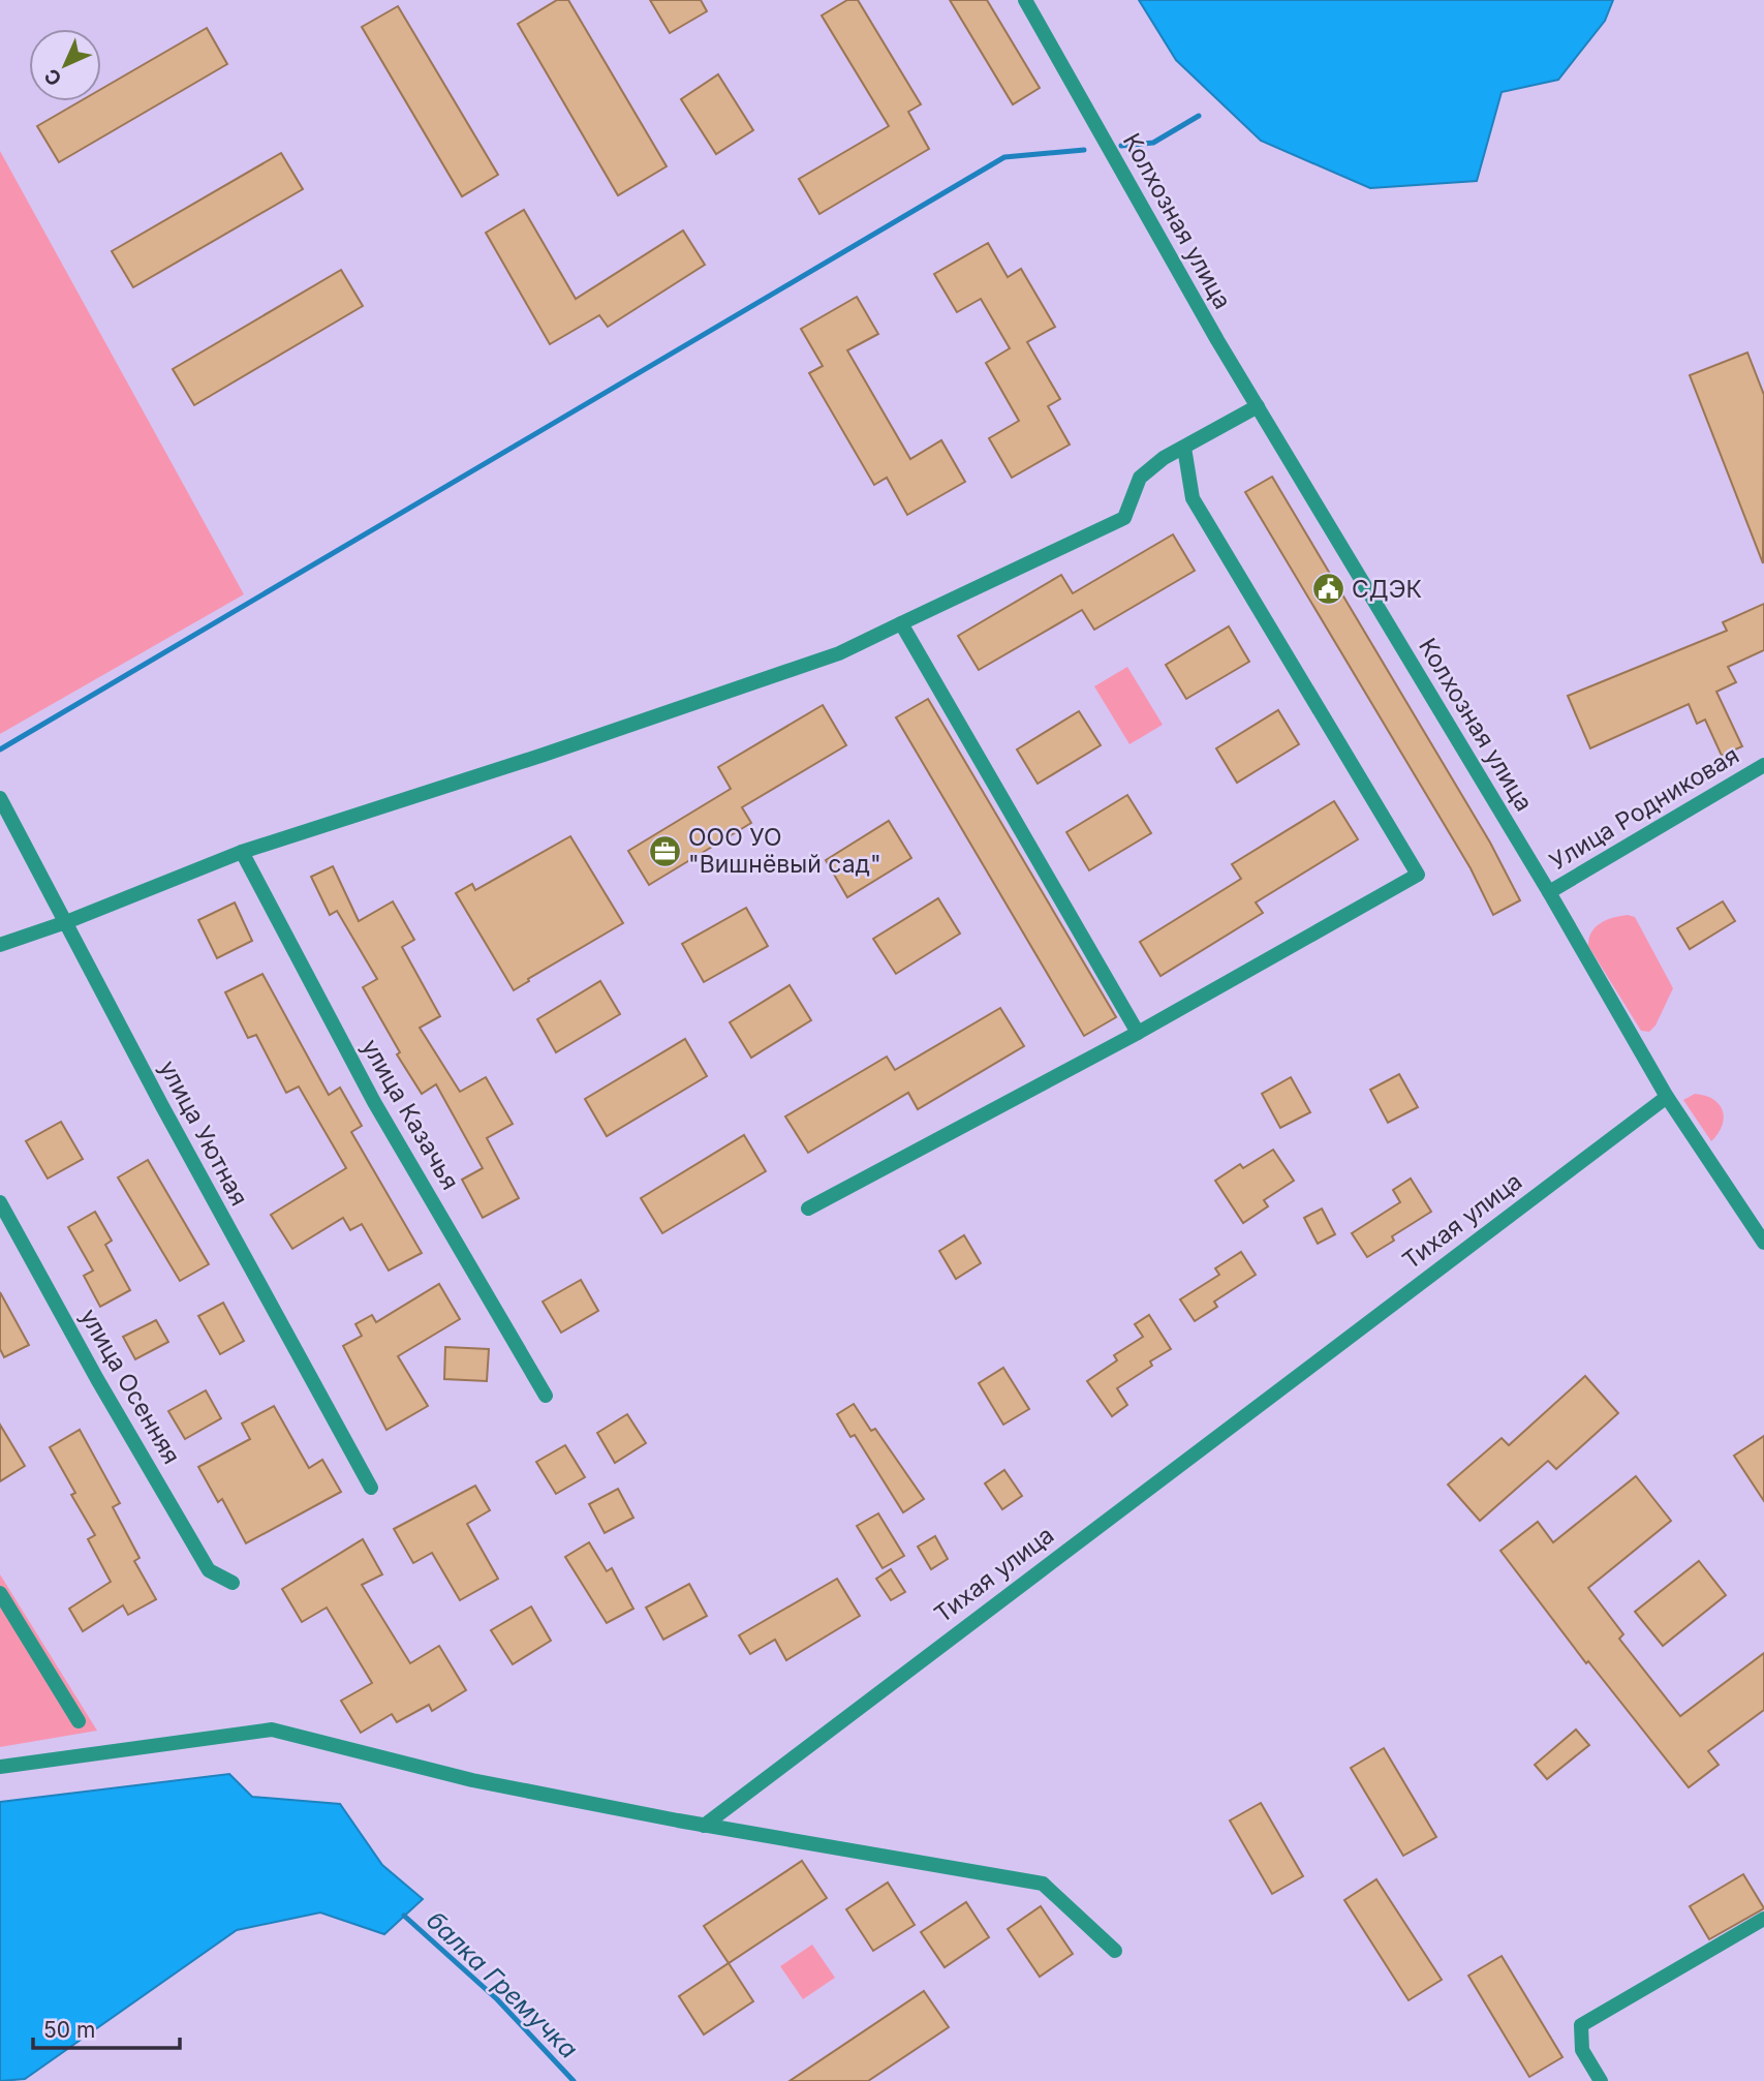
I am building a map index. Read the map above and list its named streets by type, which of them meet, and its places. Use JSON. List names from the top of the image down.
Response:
{
  "streets": {
    "street": [
      "Колхозная улица",
      "Улица Родниковая",
      "улица Казачья",
      "улица Уютная",
      "Тихая улица",
      "улица Осенняя"
    ]
  },
  "crossings": [
    ["Колхозная улица", "Улица Родниковая"],
    ["Колхозная улица", "Тихая улица"]
  ],
  "water": ["балка Гремучка"],
  "places": {
    "public building": ["СДЭК"],
    "office": ["ООО УО \"Вишнёвый сад\""]
  },
  "scale_bar": "50 m",
  "north": "bottom left"
}
